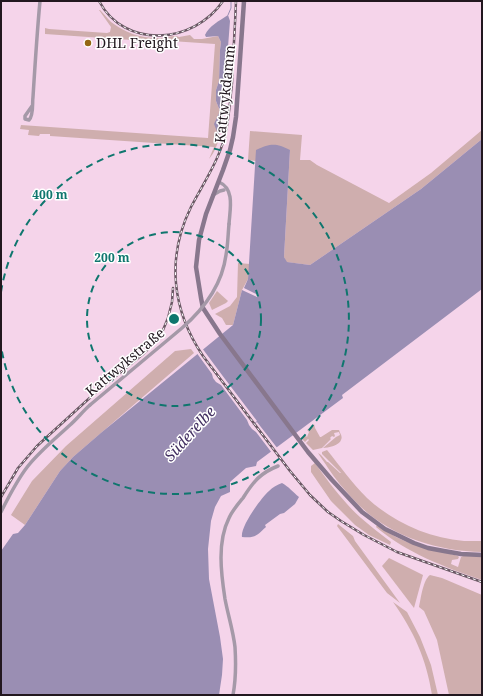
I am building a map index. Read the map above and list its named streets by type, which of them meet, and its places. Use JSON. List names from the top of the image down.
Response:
{
  "streets": {
    "main road": ["Kattwykdamm"],
    "street": ["Kattwykstraße"]
  },
  "water": ["Süderelbe"],
  "places": ["DHL Freight"],
  "rings": ["400 m", "200 m"]
}
